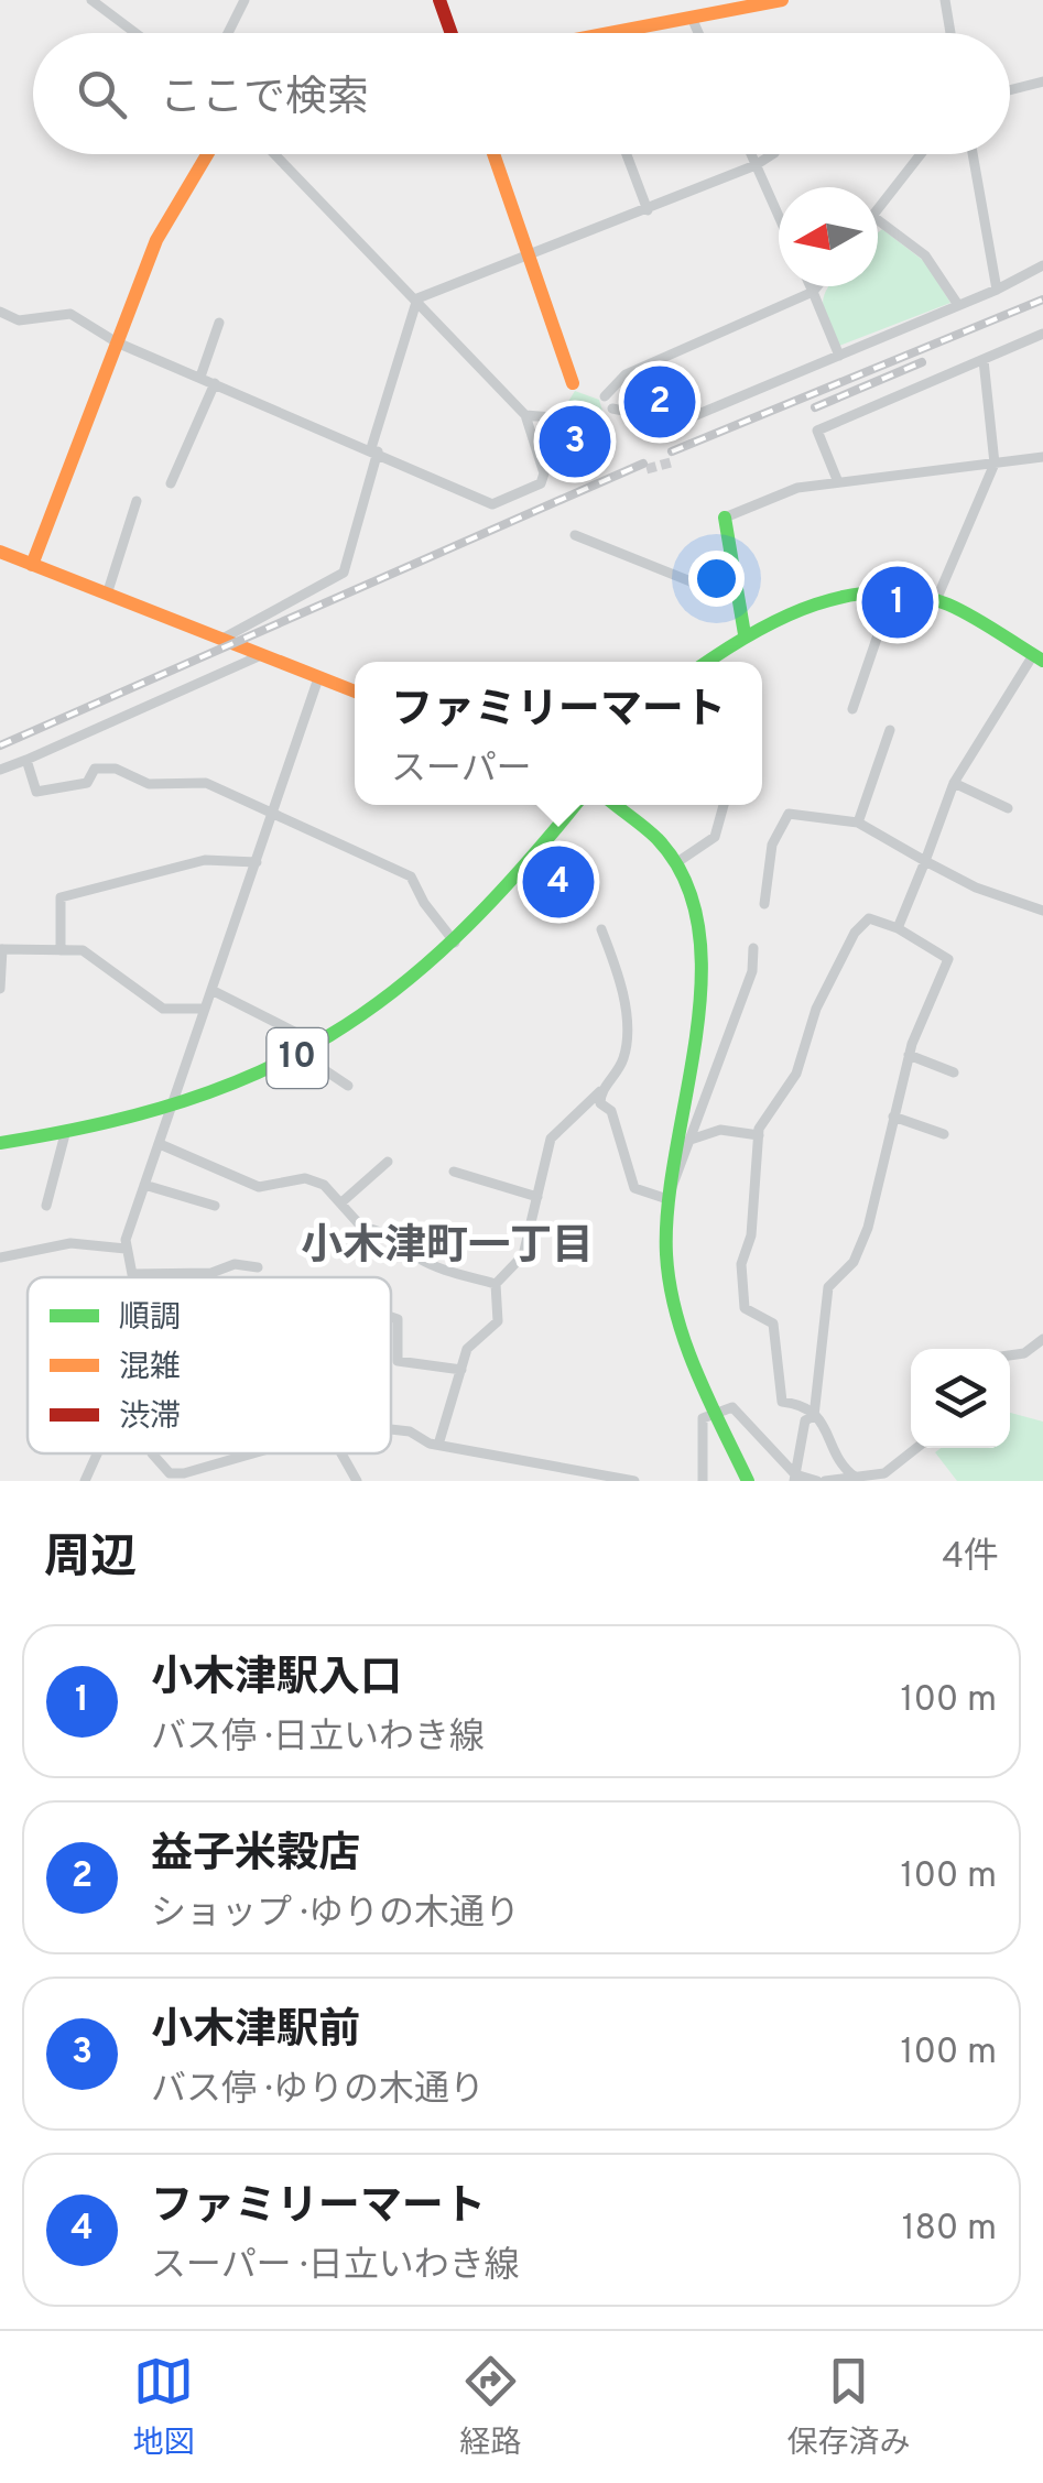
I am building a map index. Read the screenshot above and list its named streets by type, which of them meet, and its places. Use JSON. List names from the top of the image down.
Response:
{
  "streets": {
    "street": ["10"]
  },
  "districts": ["小木津町一丁目"],
  "legend": ["順調", "混雑", "渋滞"],
  "north": "left",
  "page": {
    "search": "ここで検索",
    "pins": [
      "2",
      "3",
      "1",
      "4"
    ],
    "popup": ["ファミリーマート", "スーパー"],
    "heading": ["周辺", "4件"],
    "list": [
      {
        "mark": "1",
        "name": "小木津駅入口",
        "note": "バス停 · 日立いわき線",
        "value": "100 m"
      },
      {
        "mark": "2",
        "name": "益子米穀店",
        "note": "ショップ · ゆりの木通り",
        "value": "100 m"
      },
      {
        "mark": "3",
        "name": "小木津駅前",
        "note": "バス停 · ゆりの木通り",
        "value": "100 m"
      },
      {
        "mark": "4",
        "name": "ファミリーマート",
        "note": "スーパー · 日立いわき線",
        "value": "180 m"
      }
    ],
    "nav": ["地図", "経路", "保存済み"]
  }
}
